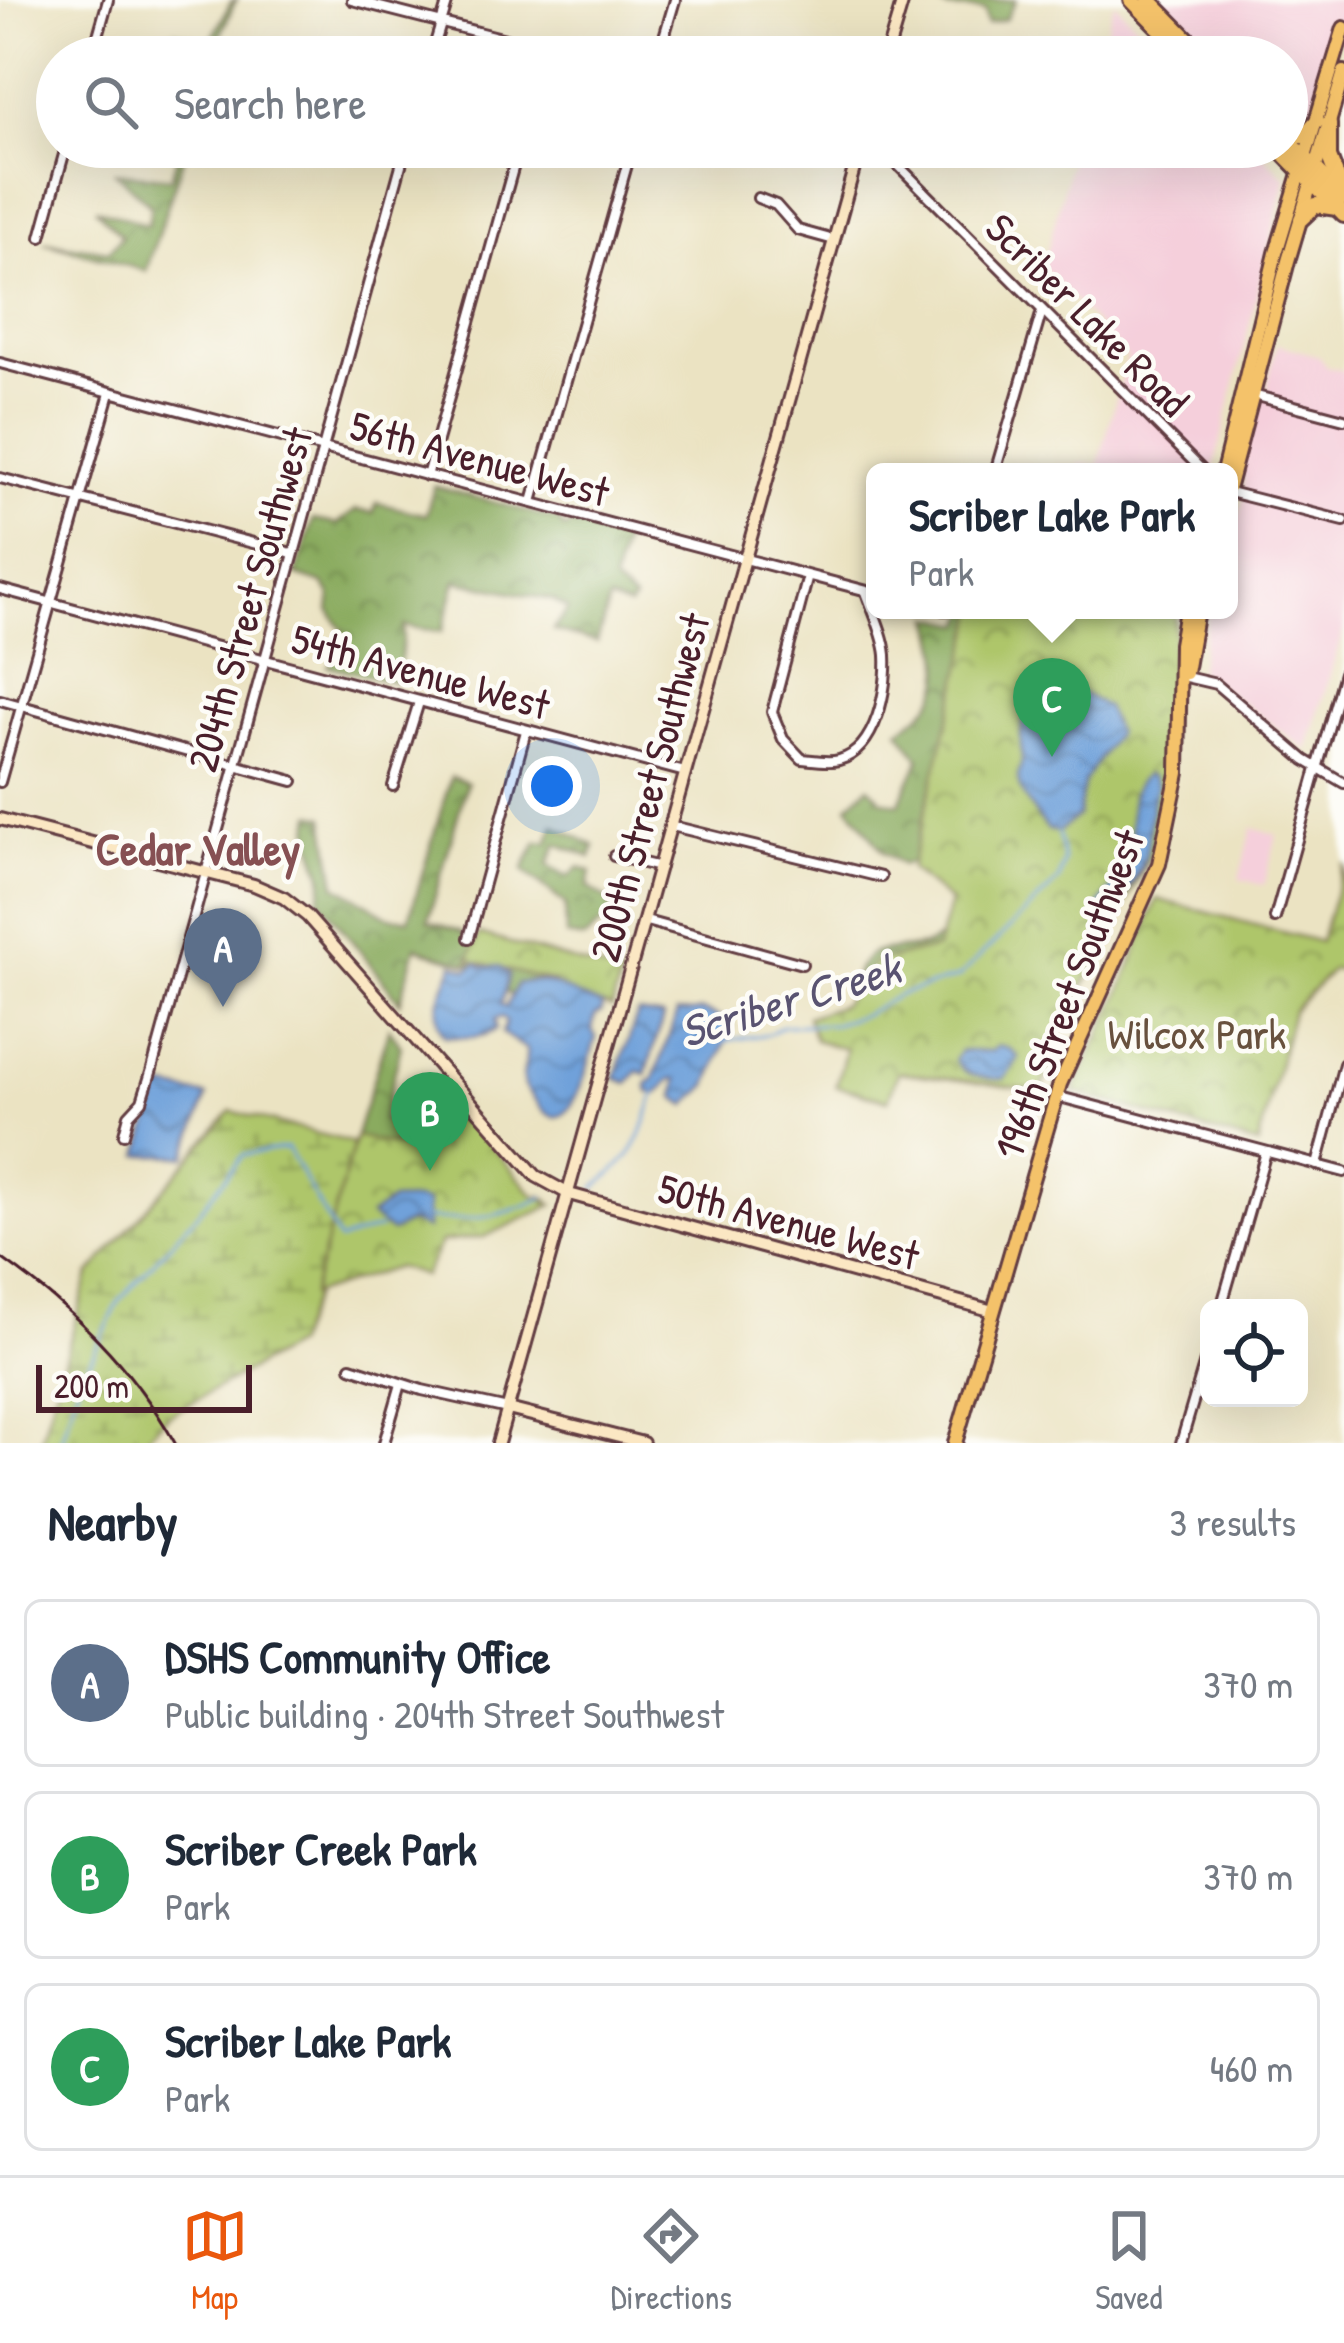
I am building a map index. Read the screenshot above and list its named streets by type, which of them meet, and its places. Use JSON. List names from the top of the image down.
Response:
{
  "streets": {
    "main road": ["196th Street Southwest"],
    "street": [
      "Scriber Lake Road",
      "56th Avenue West",
      "204th Street Southwest",
      "54th Avenue West",
      "200th Street Southwest",
      "50th Avenue West"
    ]
  },
  "crossings": [
    ["56th Avenue West", "204th Street Southwest"],
    ["56th Avenue West", "200th Street Southwest"],
    ["204th Street Southwest", "54th Avenue West"],
    ["54th Avenue West", "200th Street Southwest"],
    ["200th Street Southwest", "50th Avenue West"],
    ["196th Street Southwest", "50th Avenue West"]
  ],
  "districts": ["Cedar Valley"],
  "water": ["Scriber Creek"],
  "parks": ["Wilcox Park"],
  "scale_bar": "200 m",
  "page": {
    "search": "Search here",
    "popup": ["Scriber Lake Park", "Park"],
    "pins": ["C", "A", "B"],
    "scale": "200 m",
    "heading": ["Nearby", "3 results"],
    "list": [
      {
        "mark": "A",
        "name": "DSHS Community Office",
        "note": "Public building · 204th Street Southwest",
        "value": "370 m"
      },
      {
        "mark": "B",
        "name": "Scriber Creek Park",
        "note": "Park",
        "value": "370 m"
      },
      {
        "mark": "C",
        "name": "Scriber Lake Park",
        "note": "Park",
        "value": "460 m"
      }
    ],
    "nav": ["Map", "Directions", "Saved"]
  }
}
